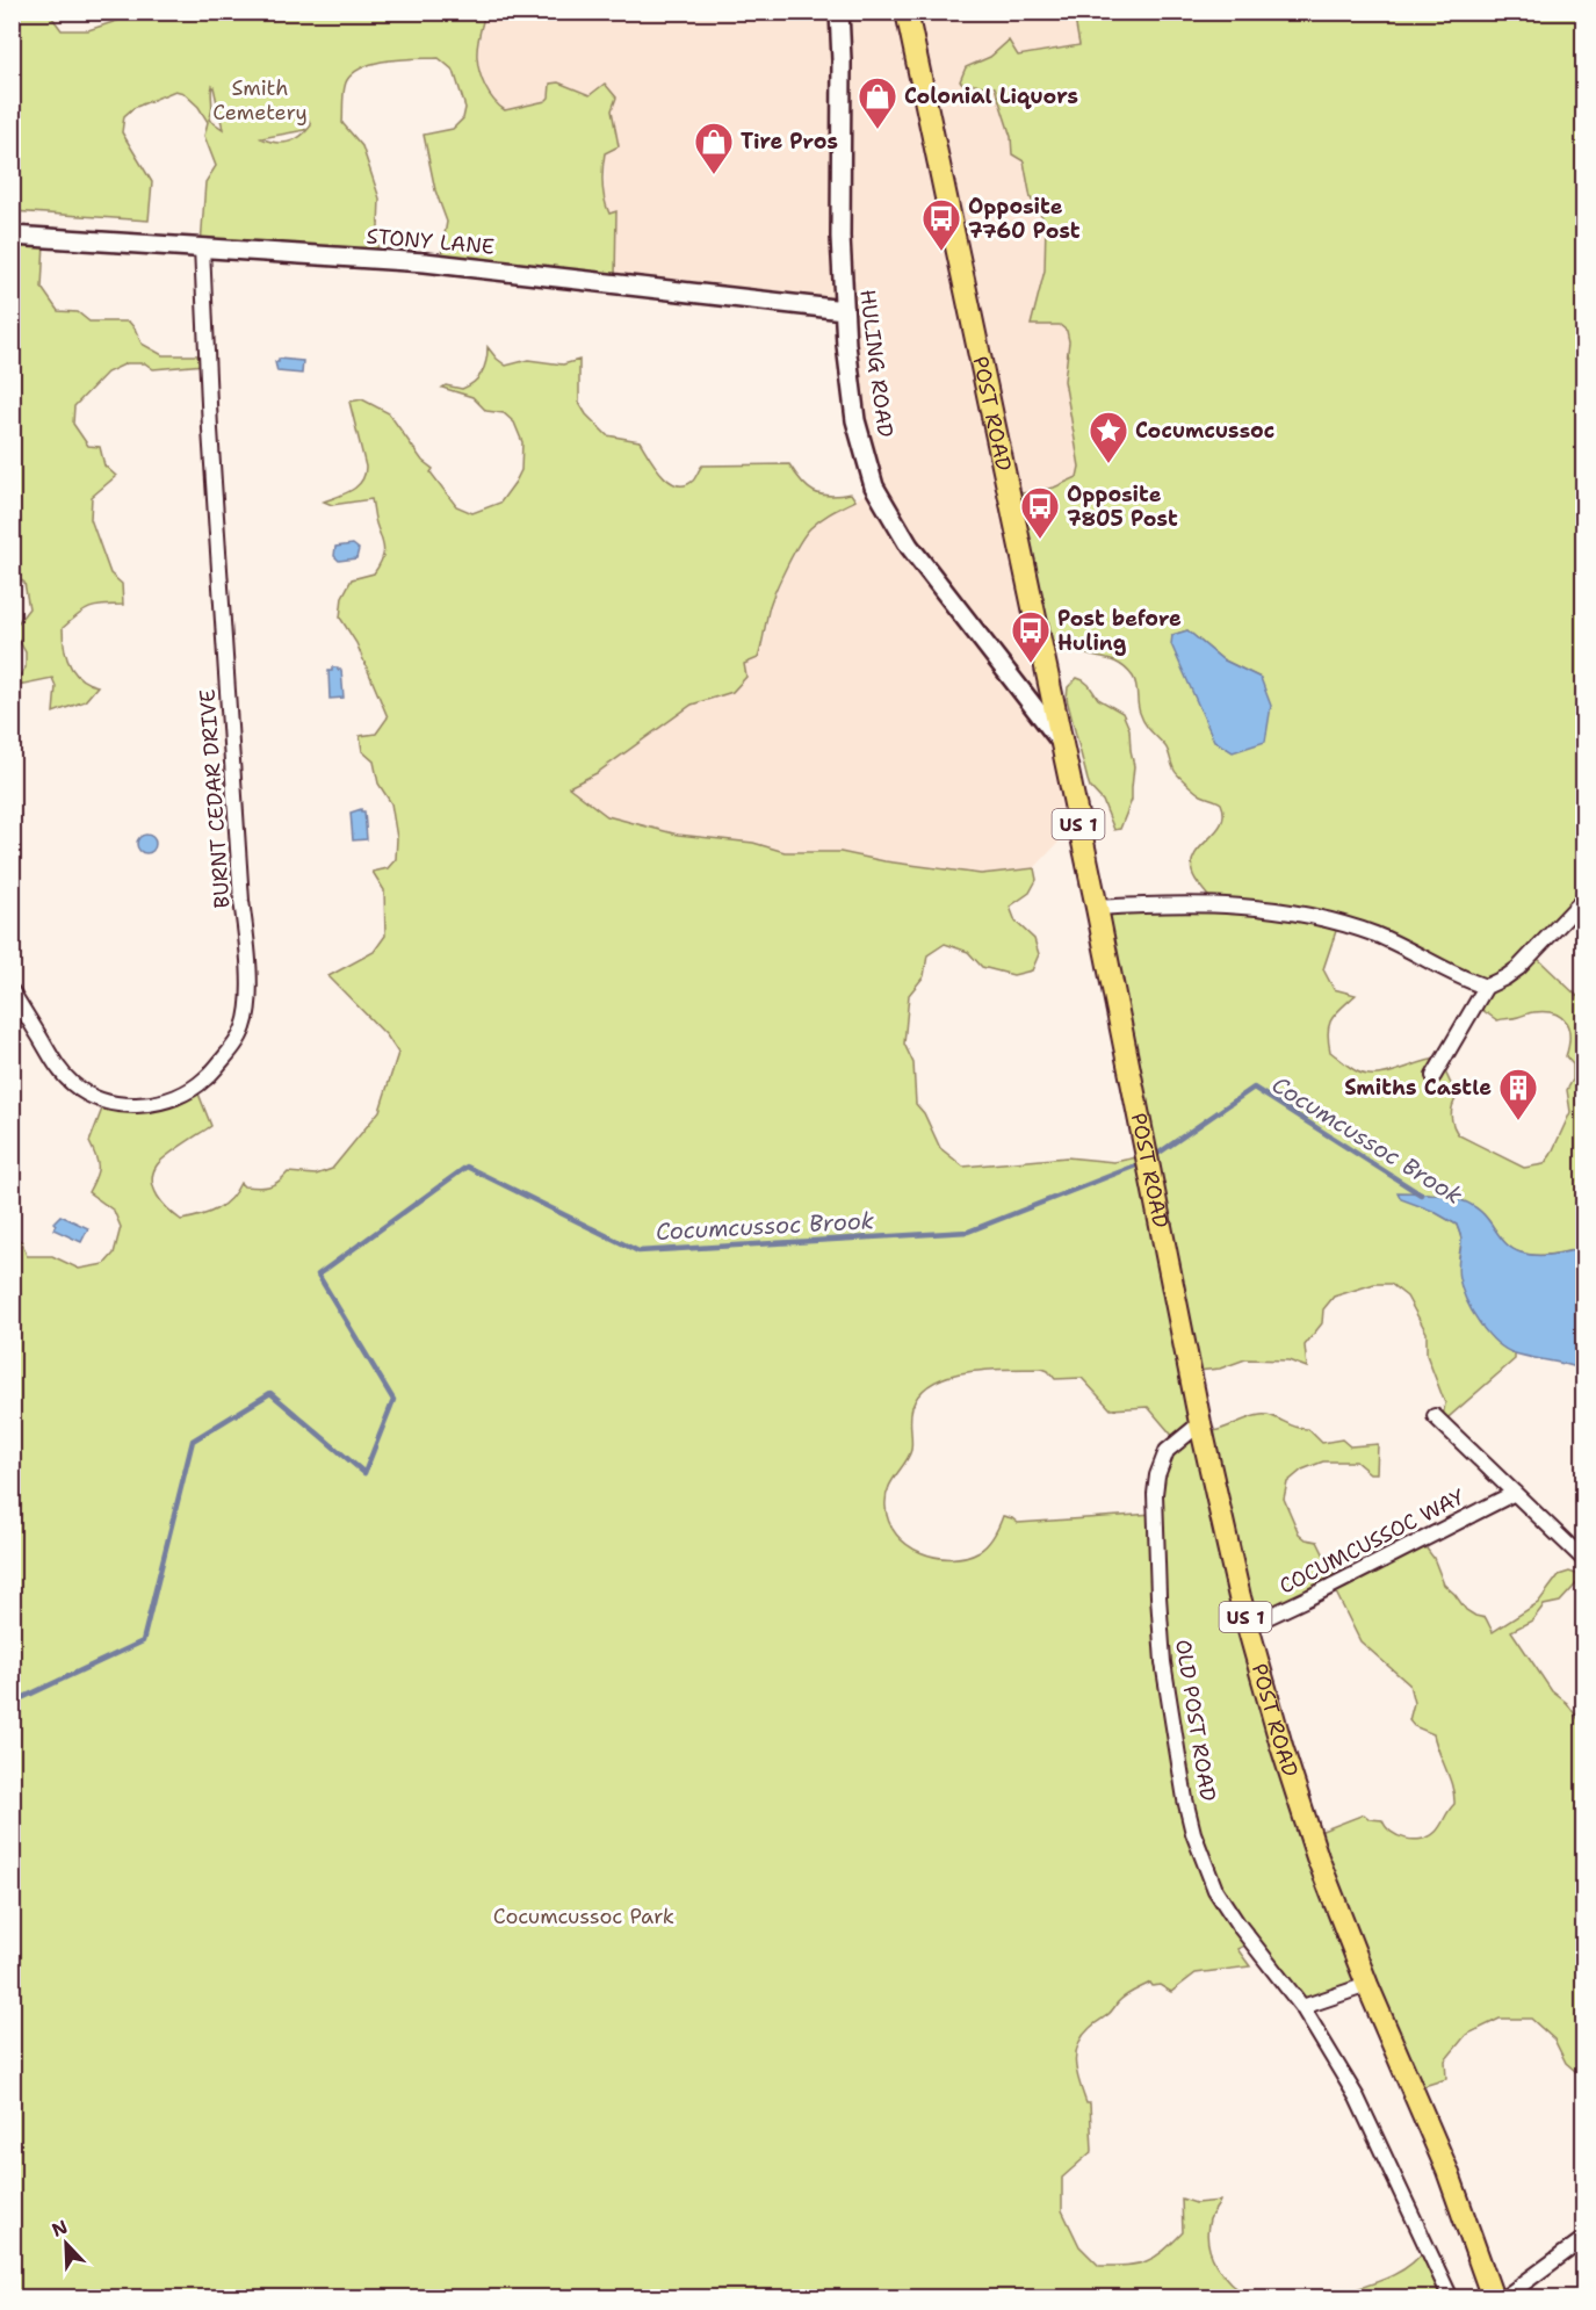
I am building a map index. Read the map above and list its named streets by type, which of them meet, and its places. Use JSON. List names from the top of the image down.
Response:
{
  "streets": {
    "main road": ["POST ROAD", "US 1"],
    "street": [
      "STONY LANE",
      "HULING ROAD",
      "BURNT CEDAR DRIVE",
      "COCUMCUSSOC WAY",
      "OLD POST ROAD"
    ]
  },
  "crossings": [
    ["STONY LANE", "HULING ROAD"],
    ["STONY LANE", "BURNT CEDAR DRIVE"],
    ["HULING ROAD", "POST ROAD"],
    ["POST ROAD", "COCUMCUSSOC WAY"],
    ["POST ROAD", "OLD POST ROAD"]
  ],
  "water": ["Cocumcussoc Brook"],
  "parks": ["Smith Cemetery", "Cocumcussoc Park"],
  "places": {
    "shop": ["Colonial Liquors", "Tire Pros"],
    "bus stop": ["Opposite 7760 Post", "Opposite 7805 Post", "Post before Huling"],
    "place": ["Cocumcussoc"],
    "building": ["Smiths Castle"]
  },
  "north": "top left"
}
